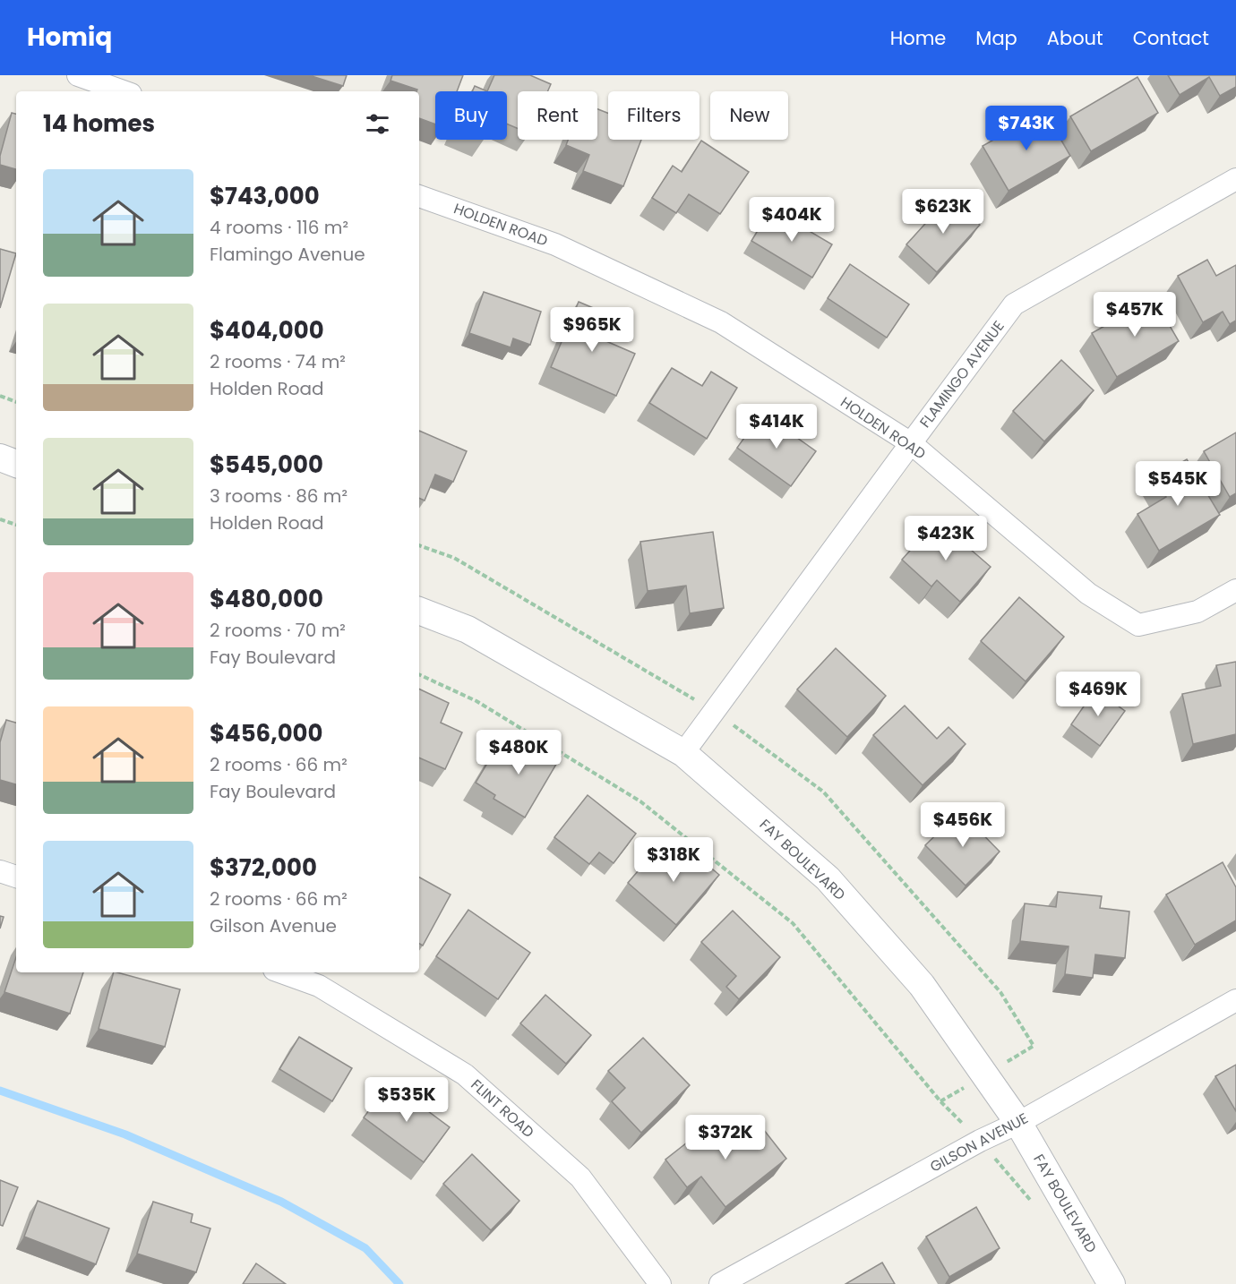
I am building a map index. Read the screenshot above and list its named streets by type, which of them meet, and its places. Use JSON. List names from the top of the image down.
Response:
{
  "streets": {
    "street": [
      "HOLDEN ROAD",
      "FLAMINGO AVENUE",
      "FAY BOULEVARD",
      "FLINT ROAD",
      "GILSON AVENUE"
    ]
  },
  "crossings": [
    ["HOLDEN ROAD", "FLAMINGO AVENUE"],
    ["FLAMINGO AVENUE", "FAY BOULEVARD"],
    ["FAY BOULEVARD", "GILSON AVENUE"]
  ],
  "page": {
    "header": "Homiq",
    "nav": [
      "Home",
      "Map",
      "About",
      "Contact"
    ],
    "chip": [
      "Buy",
      "Rent",
      "Filters",
      "New"
    ],
    "heading": "14 homes",
    "price": [
      "$743K",
      "$623K",
      "$404K",
      "$457K",
      "$965K",
      "$414K",
      "$545K",
      "$423K",
      "$469K",
      "$480K",
      "$456K",
      "$318K",
      "$535K",
      "$372K"
    ],
    "list": [
      {
        "name": "$743,000",
        "note": "4 rooms · 116 m² · Flamingo Avenue"
      },
      {
        "name": "$404,000",
        "note": "2 rooms · 74 m² · Holden Road"
      },
      {
        "name": "$545,000",
        "note": "3 rooms · 86 m² · Holden Road"
      },
      {
        "name": "$480,000",
        "note": "2 rooms · 70 m² · Fay Boulevard"
      },
      {
        "name": "$456,000",
        "note": "2 rooms · 66 m² · Fay Boulevard"
      },
      {
        "name": "$372,000",
        "note": "2 rooms · 66 m² · Gilson Avenue"
      }
    ]
  }
}
